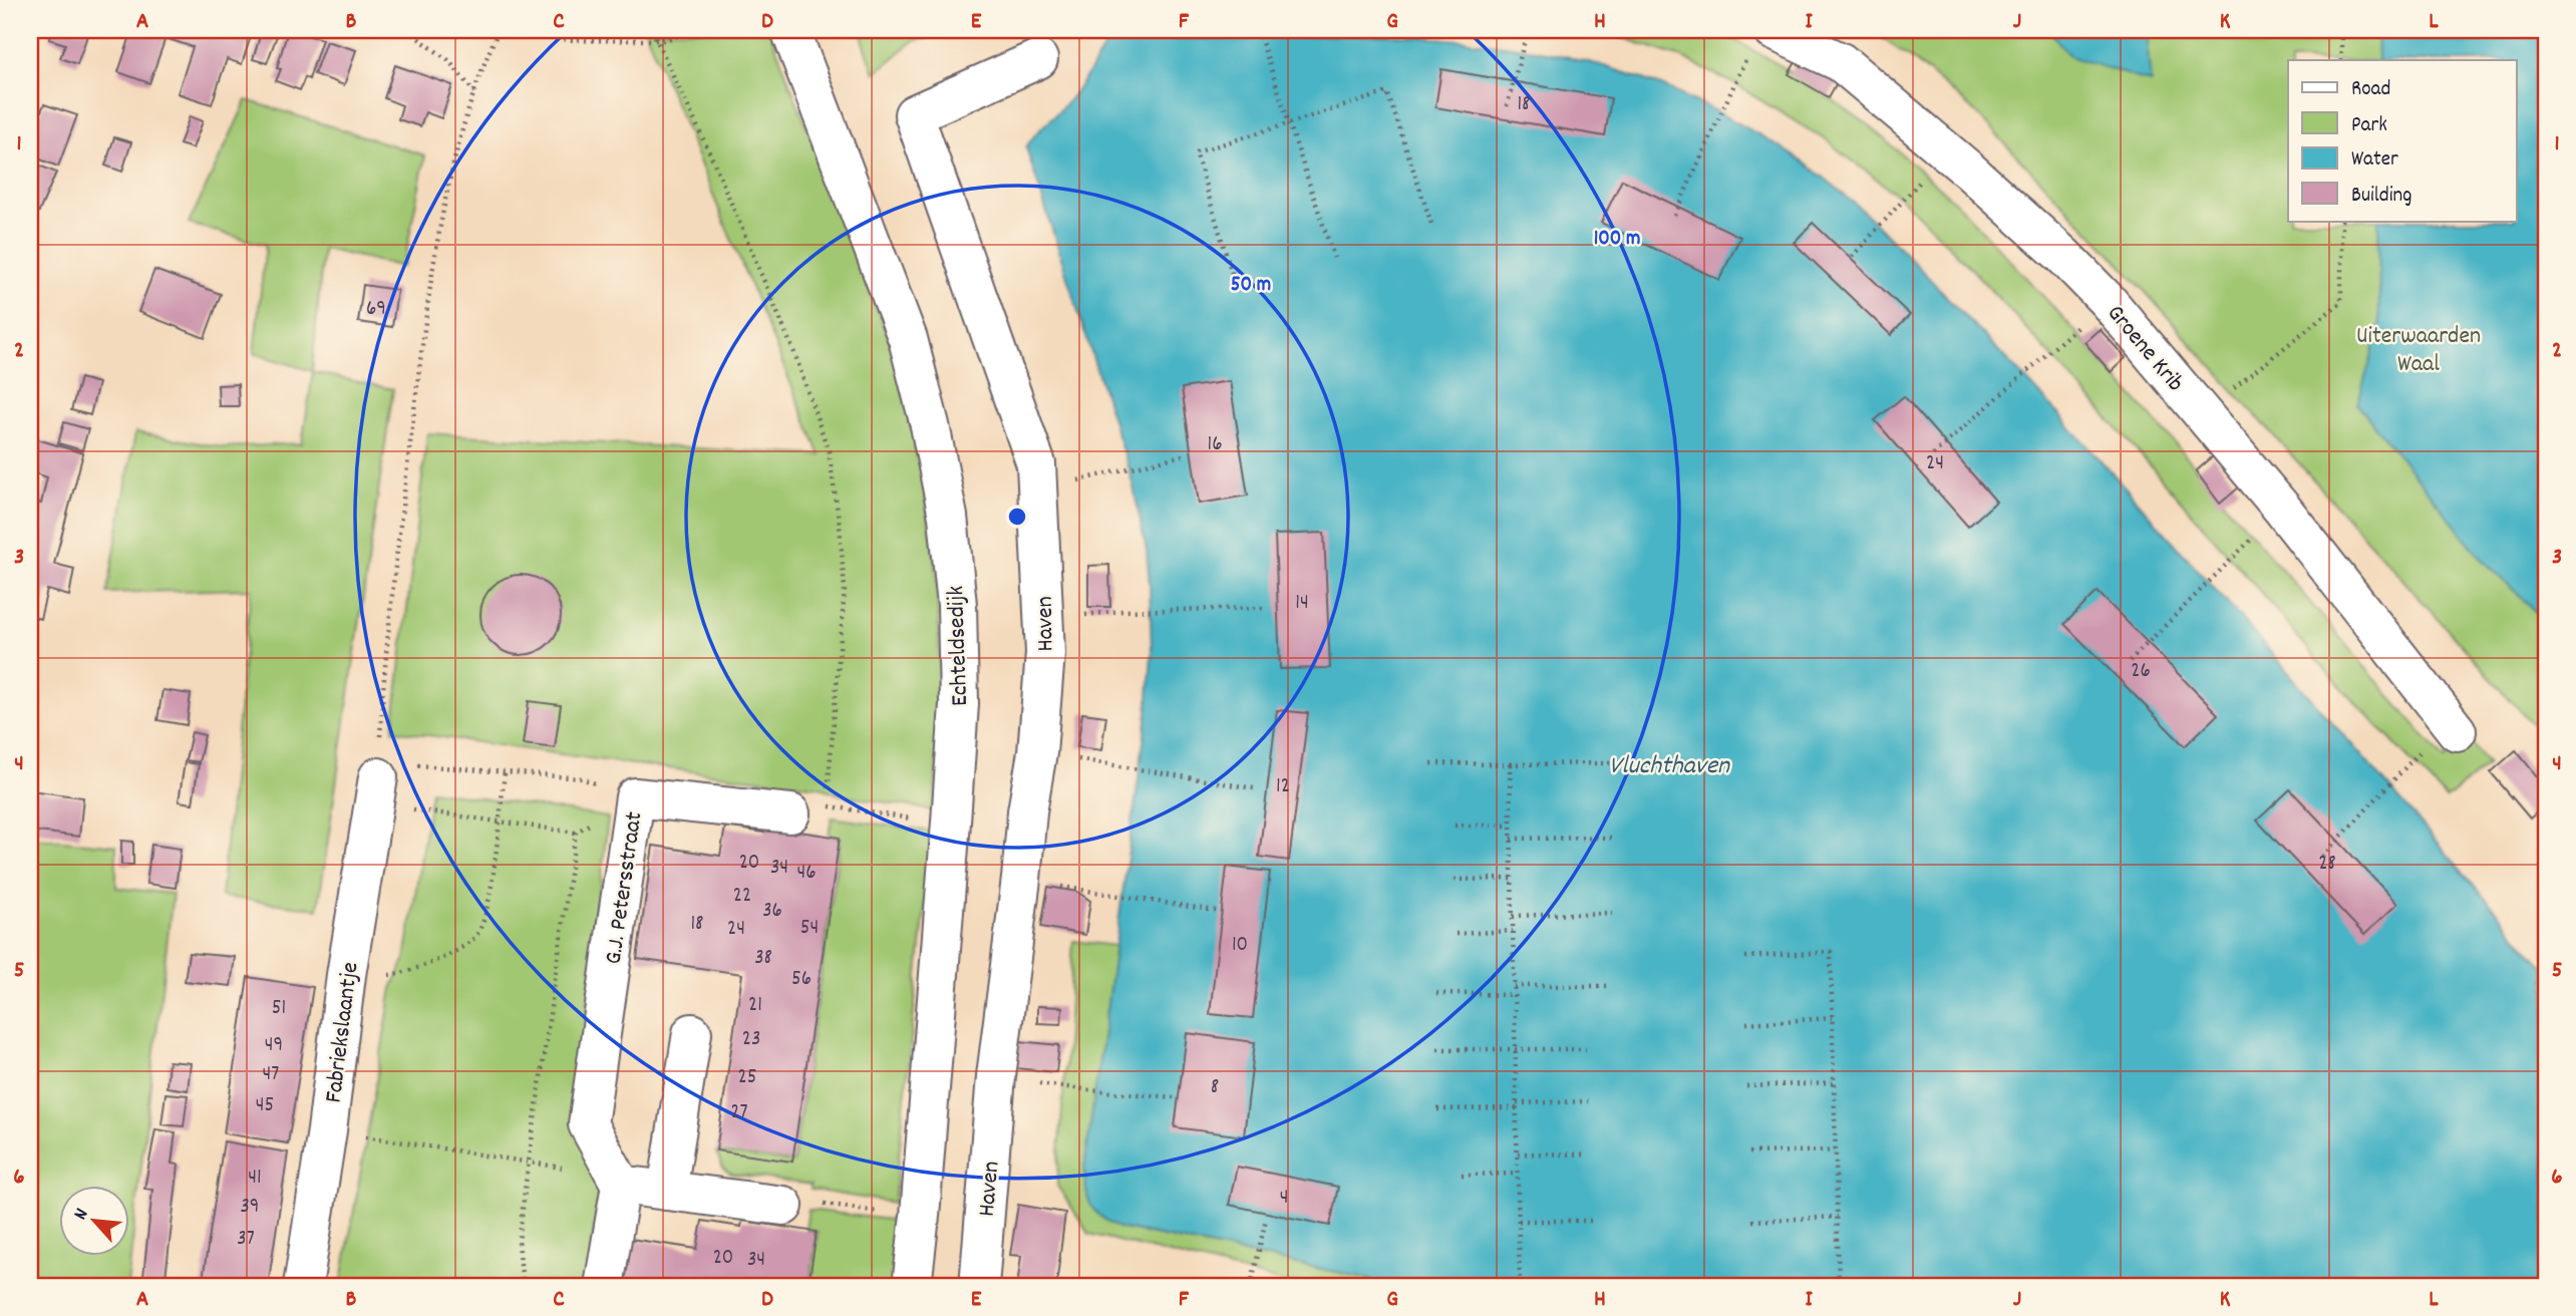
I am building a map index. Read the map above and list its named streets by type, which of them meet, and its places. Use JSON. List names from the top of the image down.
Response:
{
  "streets": {
    "street": [
      "Groene Krib",
      "Haven",
      "Echteldsedijk",
      "G.J. Petersstraat",
      "Fabriekslaantje"
    ]
  },
  "crossings": [
    ["G.J. Petersstraat", "Fabriekslaantje"]
  ],
  "water": ["Vluchthaven"],
  "parks": ["Uiterwaarden Waal"],
  "house_numbers": [
    "18",
    "69",
    "16",
    "24",
    "14",
    "26",
    "12",
    "20",
    "28",
    "34",
    "46",
    "22",
    "36",
    "18",
    "54",
    "24",
    "10",
    "38",
    "56",
    "21",
    "51",
    "23",
    "49",
    "47",
    "25",
    "8",
    "45",
    "27",
    "41",
    "4",
    "39",
    "37",
    "20",
    "34"
  ],
  "legend": [
    "Road",
    "Park",
    "Water",
    "Building"
  ],
  "north": "top left",
  "grid": {
    "columns": [
      "A",
      "B",
      "C",
      "D",
      "E",
      "F",
      "G",
      "H",
      "I",
      "J",
      "K",
      "L"
    ],
    "rows": [
      "1",
      "2",
      "3",
      "4",
      "5",
      "6"
    ]
  },
  "rings": ["100 m", "50 m"]
}
